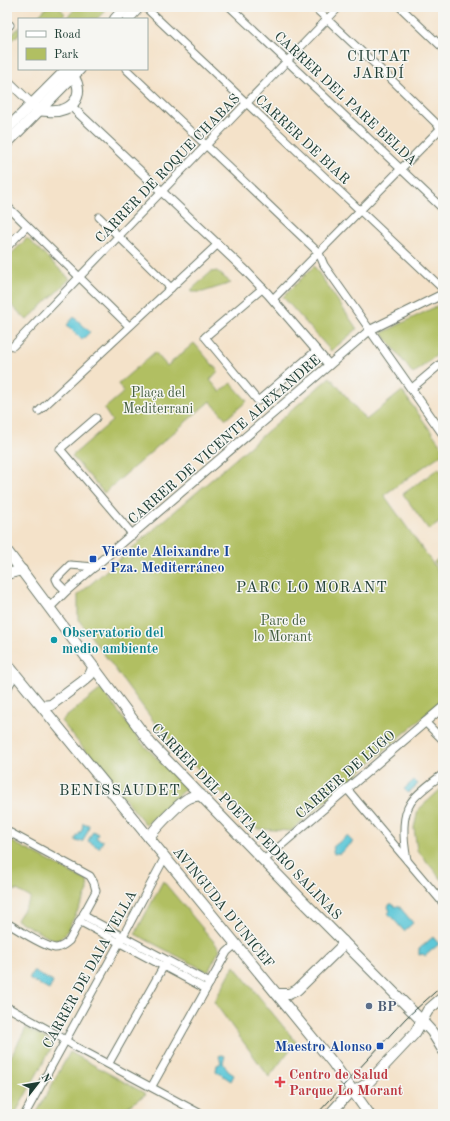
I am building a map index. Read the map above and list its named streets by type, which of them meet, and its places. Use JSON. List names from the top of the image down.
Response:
{
  "streets": {
    "main road": ["CARRER DEL POETA PEDRO SALINAS", "AVINGUDA D'UNICEF"],
    "street": [
      "CARRER DEL PARE BELDA",
      "CARRER DE BIAR",
      "CARRER DE ROQUE CHABAS",
      "CARRER DE VICENTE ALEXANDRE",
      "CARRER DE LUGO",
      "CARRER DE DAIA VELLA"
    ]
  },
  "crossings": [
    ["CARRER DEL PARE BELDA", "CARRER DE ROQUE CHABAS"],
    ["CARRER DE BIAR", "CARRER DE ROQUE CHABAS"],
    ["CARRER DE VICENTE ALEXANDRE", "CARRER DEL POETA PEDRO SALINAS"],
    ["CARRER DE LUGO", "CARRER DEL POETA PEDRO SALINAS"],
    ["AVINGUDA D'UNICEF", "CARRER DE DAIA VELLA"]
  ],
  "districts": ["CIUTAT JARDÍ", "PARC LO MORANT", "BENISSAUDET"],
  "parks": ["Plaça del Mediterrani", "Parc de lo Morant"],
  "places": {
    "transit": ["Vicente Aleixandre I - Pza. Mediterráneo", "Maestro Alonso"],
    "other": ["Observatorio del medio ambiente", "BP"],
    "health": ["Centro de Salud Parque Lo Morant"]
  },
  "legend": ["Road", "Park"],
  "north": "top right"
}
